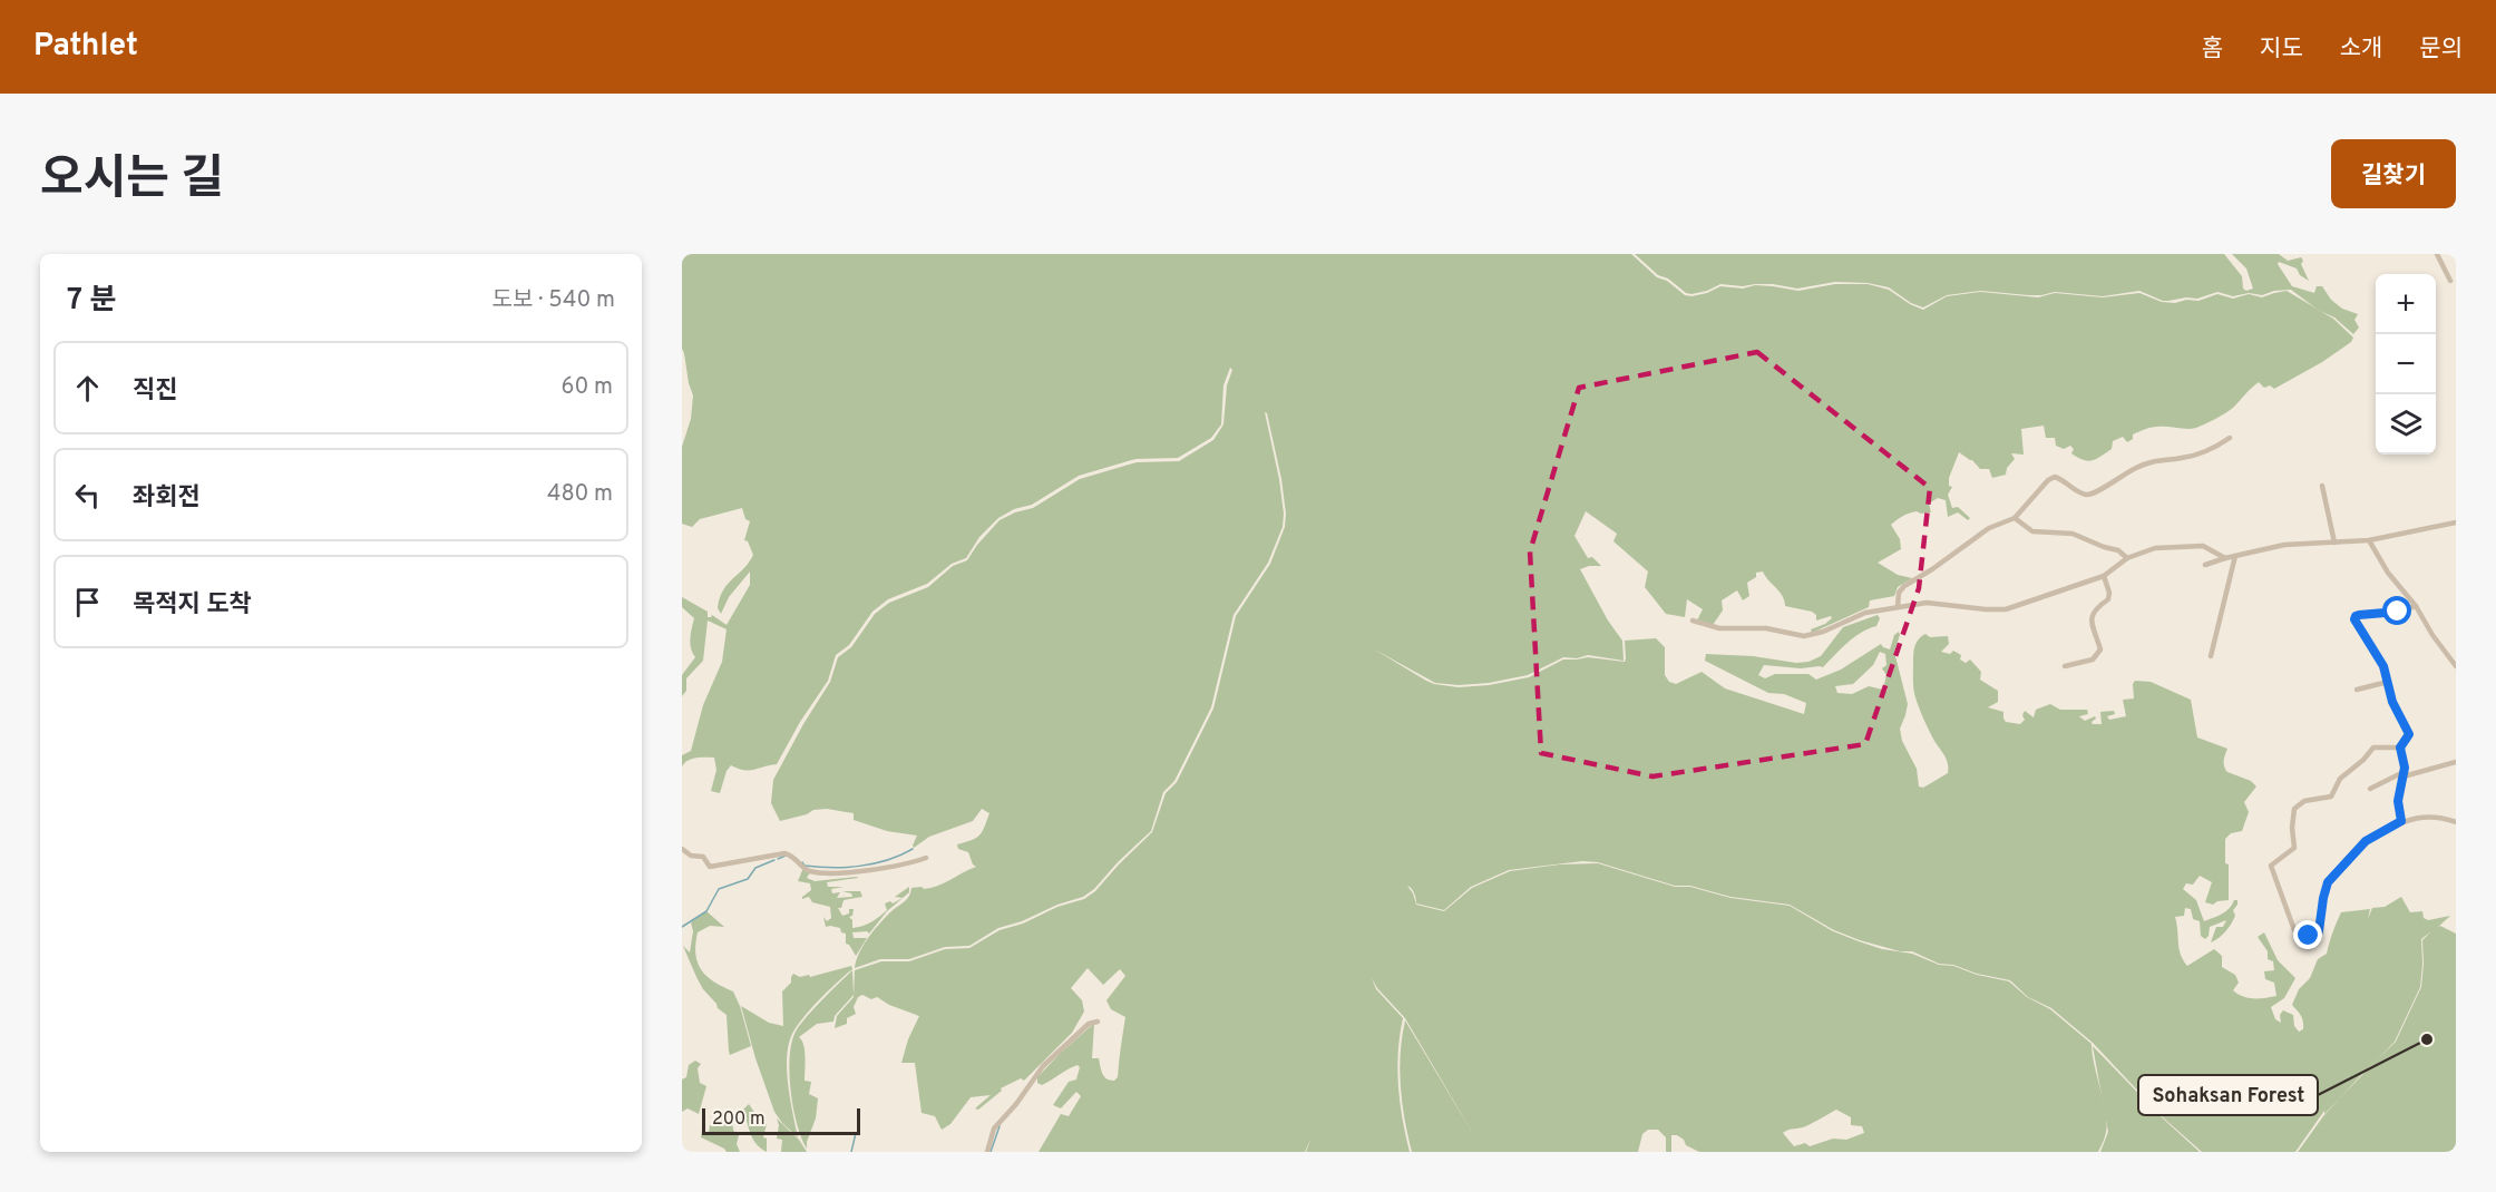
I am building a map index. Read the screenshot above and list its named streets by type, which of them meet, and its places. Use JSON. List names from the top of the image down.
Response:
{
  "places": ["Sohaksan Forest"],
  "scale_bar": "200 m",
  "page": {
    "header": "Pathlet",
    "nav": [
      "홈",
      "지도",
      "소개",
      "문의"
    ],
    "title": "오시는 길",
    "buttons": "길찾기",
    "heading": ["7 분", "도보 · 540 m"],
    "map_buttons": ["+", "−"],
    "list": [
      ["직진", "60 m"],
      ["좌회전", "480 m"],
      "목적지 도착"
    ],
    "scale": "200 m"
  }
}
